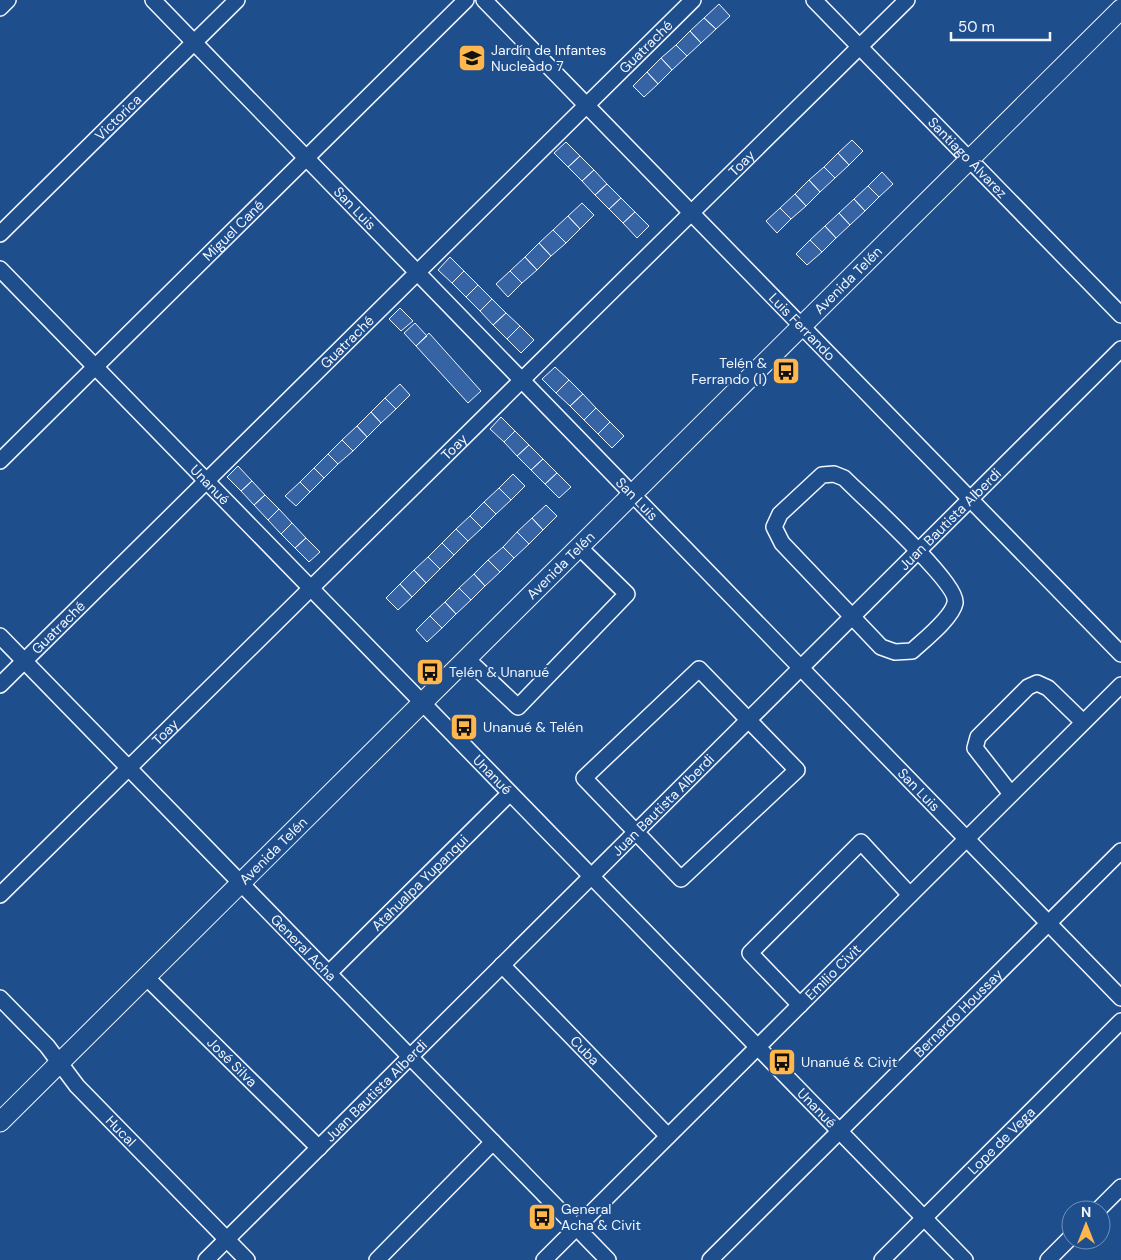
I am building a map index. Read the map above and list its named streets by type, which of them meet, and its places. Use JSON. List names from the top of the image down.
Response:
{
  "streets": {
    "main road": ["Avenida Telén"],
    "street": [
      "Guatraché",
      "Victorica",
      "Santiago Álvarez",
      "Toay",
      "San Luis",
      "Miguel Cané",
      "Luis Ferrando",
      "Unanué",
      "Juan Bautista Alberdi",
      "Atahualpa Yupanqui",
      "General Acha",
      "Emilio Civit",
      "Bernardo Houssay",
      "Cuba",
      "José Silva",
      "Hucal",
      "Lope de Vega"
    ]
  },
  "crossings": [
    ["Guatraché", "San Luis"],
    ["Guatraché", "Luis Ferrando"],
    ["Guatraché", "Unanué"],
    ["Guatraché", "General Acha"],
    ["Victorica", "San Luis"],
    ["Santiago Álvarez", "Toay"],
    ["Santiago Álvarez", "Avenida Telén"],
    ["Toay", "San Luis"],
    ["Toay", "Luis Ferrando"],
    ["Toay", "Unanué"],
    ["Toay", "General Acha"],
    ["San Luis", "Miguel Cané"],
    ["San Luis", "Avenida Telén"],
    ["San Luis", "Juan Bautista Alberdi"],
    ["San Luis", "Emilio Civit"],
    ["San Luis", "Bernardo Houssay"],
    ["Miguel Cané", "Unanué"],
    ["Avenida Telén", "Luis Ferrando"],
    ["Avenida Telén", "Unanué"],
    ["Avenida Telén", "General Acha"],
    ["Avenida Telén", "José Silva"],
    ["Avenida Telén", "Hucal"],
    ["Luis Ferrando", "Juan Bautista Alberdi"],
    ["Unanué", "Juan Bautista Alberdi"],
    ["Unanué", "Atahualpa Yupanqui"],
    ["Unanué", "Emilio Civit"],
    ["Unanué", "Bernardo Houssay"],
    ["Unanué", "Lope de Vega"],
    ["Juan Bautista Alberdi", "General Acha"],
    ["Juan Bautista Alberdi", "Cuba"],
    ["Juan Bautista Alberdi", "José Silva"],
    ["Juan Bautista Alberdi", "Hucal"],
    ["Atahualpa Yupanqui", "General Acha"],
    ["General Acha", "Emilio Civit"],
    ["Emilio Civit", "Cuba"]
  ],
  "places": {
    "school or university": ["Jardín de Infantes Nucleado 7"],
    "bus stop": [
      "Telén & Ferrando (I)",
      "Telén & Unanué",
      "Unanué & Telén",
      "Unanué & Civit",
      "General Acha & Civit"
    ]
  },
  "scale_bar": "50 m",
  "north": "top"
}
